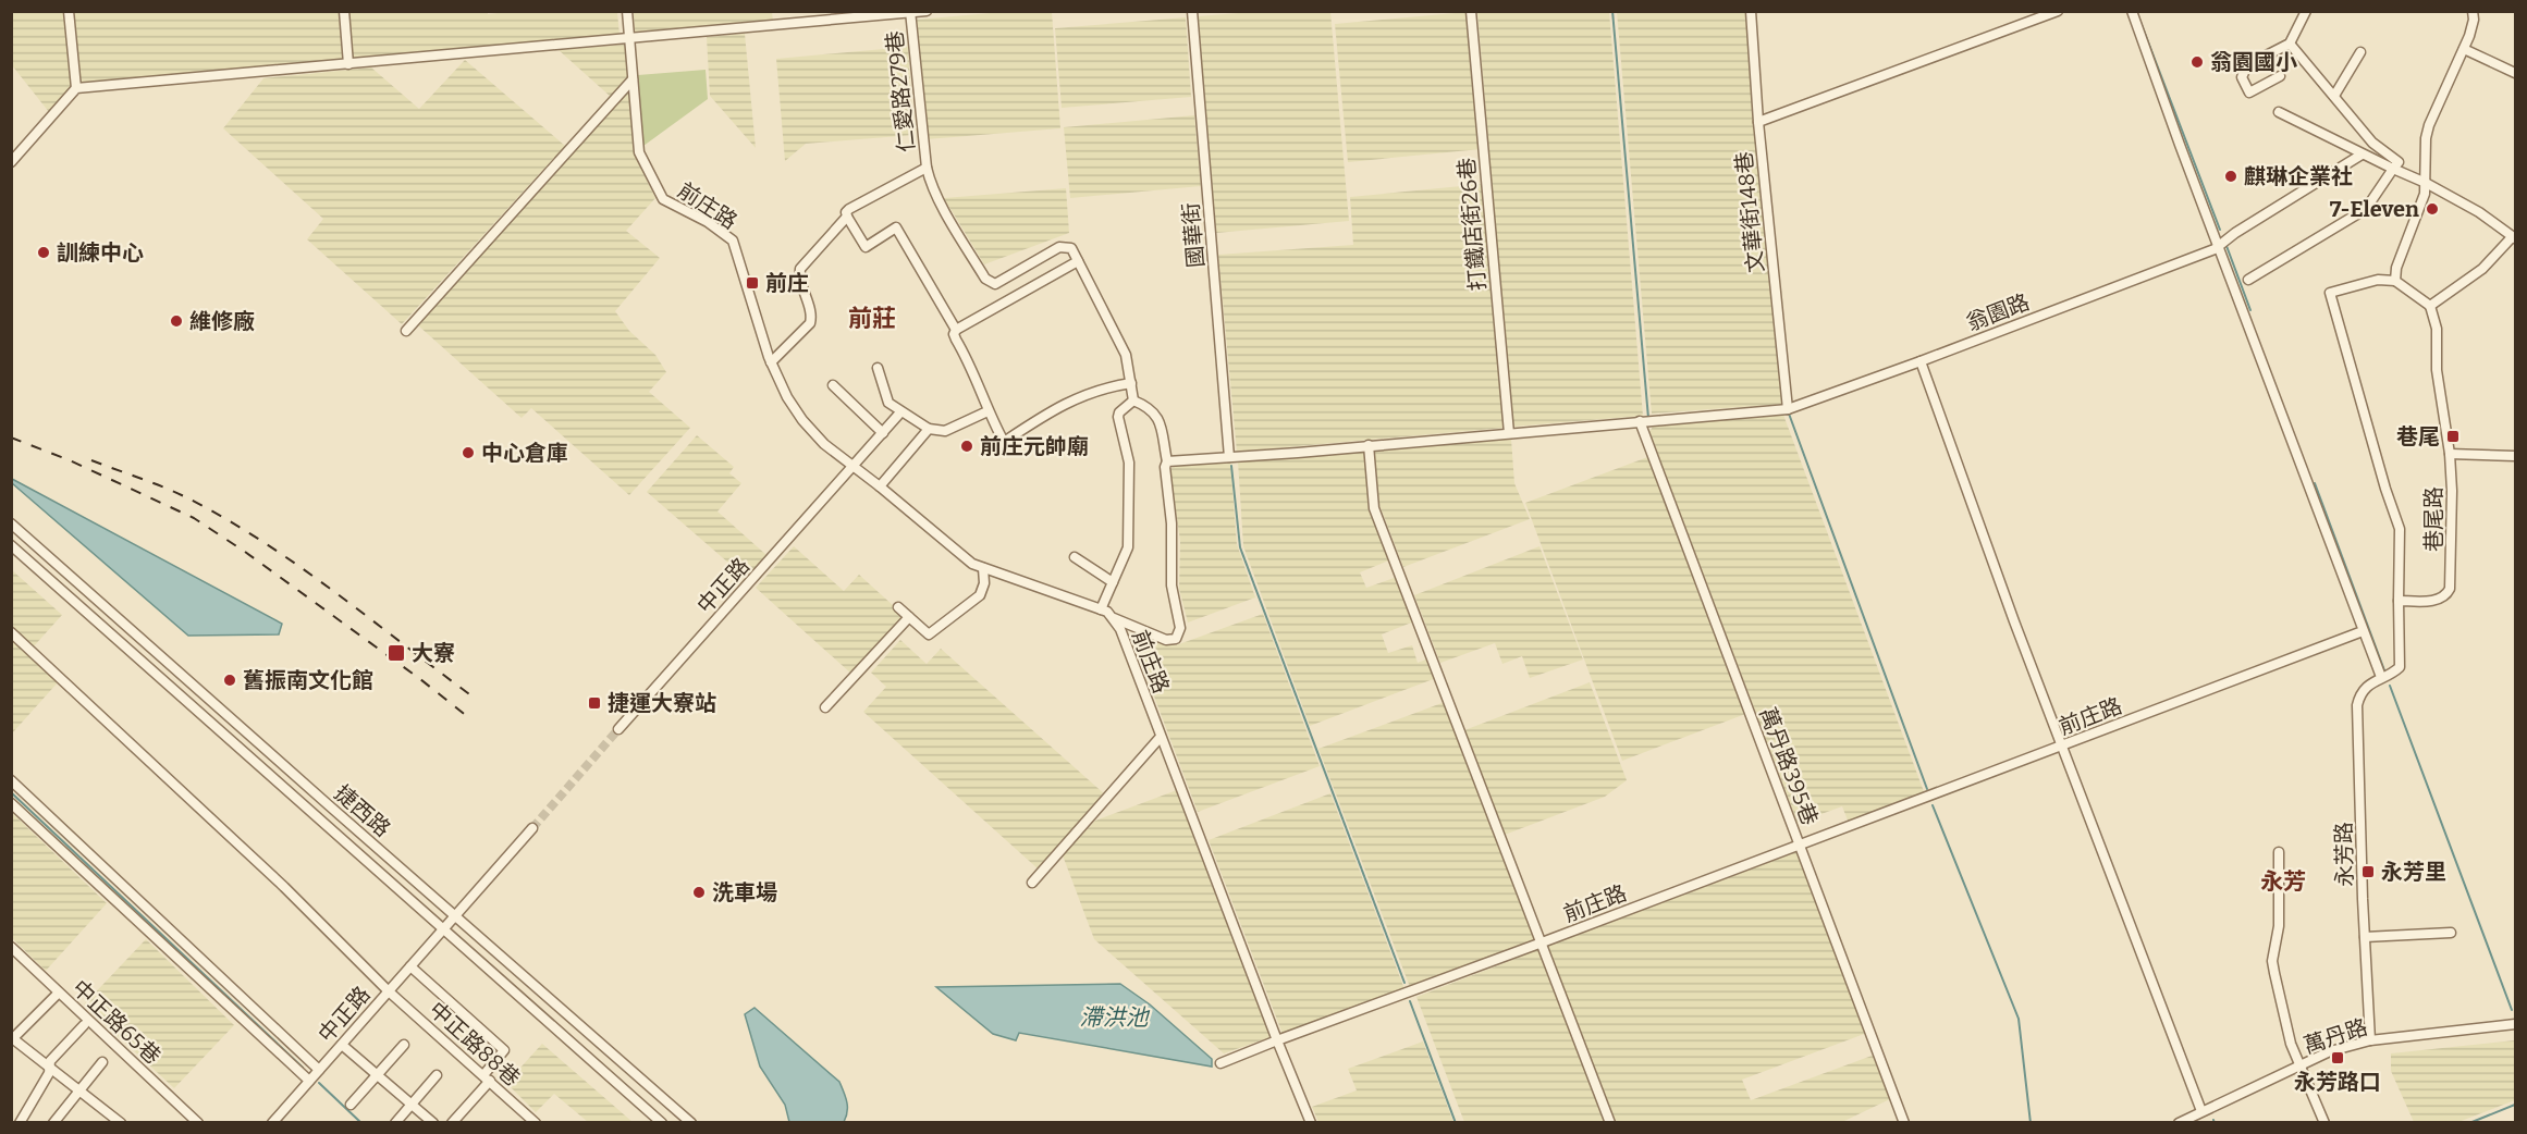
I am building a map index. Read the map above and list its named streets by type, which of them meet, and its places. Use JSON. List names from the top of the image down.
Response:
{
  "streets": {
    "street": [
      "仁愛路279巷",
      "前庄路",
      "文華街148巷",
      "打鐵店街26巷",
      "國華街",
      "翁園路",
      "巷尾路",
      "中正路",
      "萬丹路395巷",
      "捷西路",
      "永芳路",
      "中正路65巷",
      "萬丹路",
      "中正路88巷"
    ]
  },
  "crossings": [
    ["前庄路", "中正路"],
    ["前庄路", "萬丹路395巷"],
    ["文華街148巷", "翁園路"],
    ["打鐵店街26巷", "翁園路"],
    ["國華街", "翁園路"],
    ["翁園路", "萬丹路395巷"],
    ["中正路", "捷西路"],
    ["中正路", "中正路88巷"],
    ["永芳路", "萬丹路"]
  ],
  "districts": ["前莊", "永芳"],
  "water": ["滯洪池"],
  "places": {
    "other": [
      "翁園國小",
      "麒琳企業社",
      "7-Eleven",
      "訓練中心",
      "維修廠",
      "前庄元帥廟",
      "中心倉庫",
      "舊振南文化館",
      "洗車場"
    ],
    "transit": [
      "前庄",
      "巷尾",
      "大寮",
      "捷運大寮站",
      "永芳里",
      "永芳路口"
    ]
  }
}
